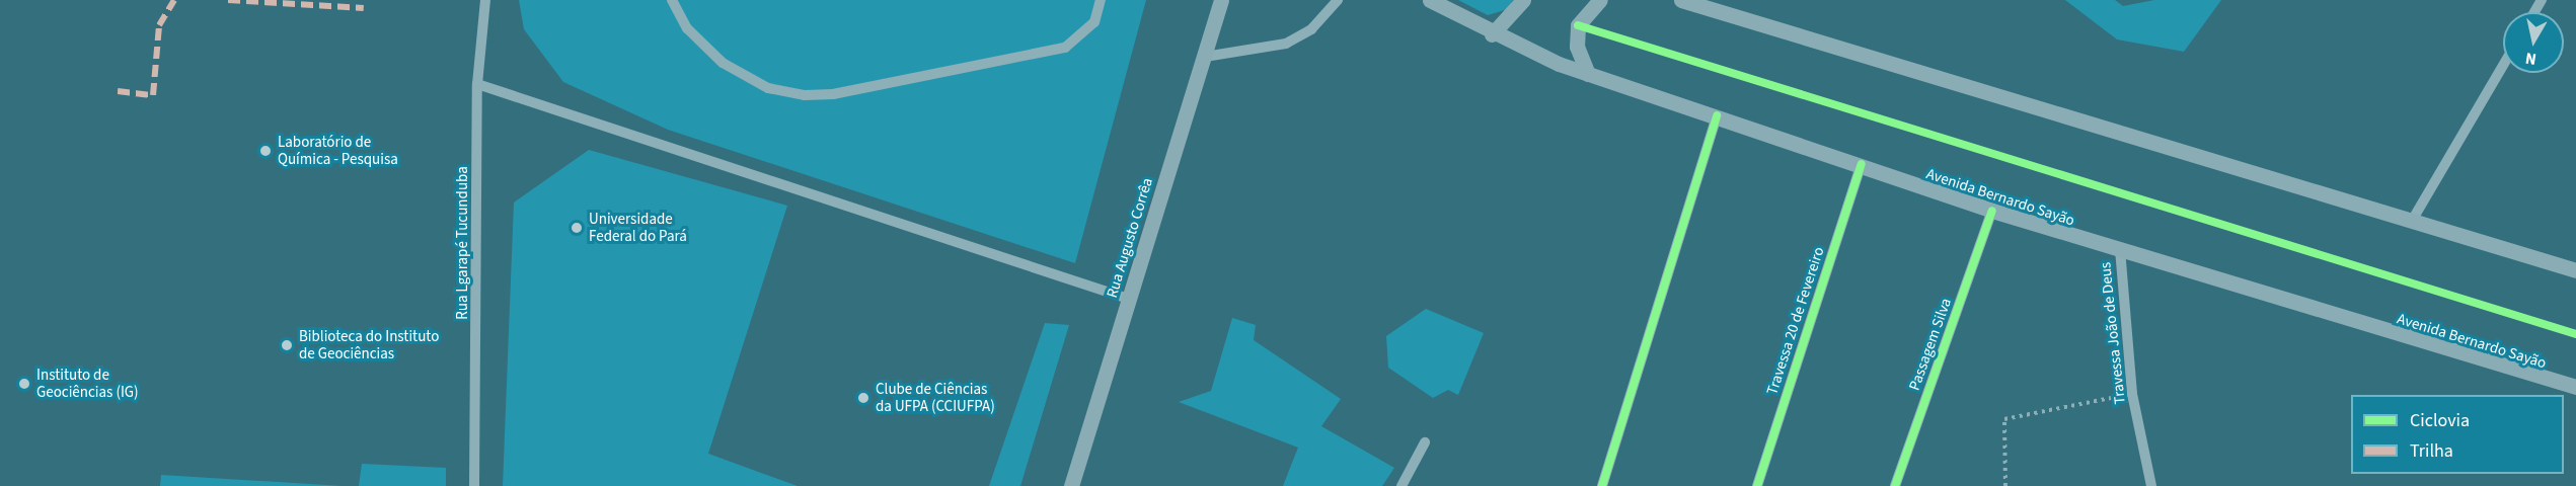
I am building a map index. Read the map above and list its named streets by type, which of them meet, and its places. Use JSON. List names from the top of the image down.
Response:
{
  "streets": {
    "main road": ["Avenida Bernardo Sayão", "Rua Augusto Corrêa"],
    "street": [
      "Rua Lgarapé Tucunduba",
      "Travessa 20 de Fevereiro",
      "Travessa João de Deus",
      "Passagem Silva"
    ]
  },
  "crossings": [
    ["Avenida Bernardo Sayão", "Travessa 20 de Fevereiro"],
    ["Avenida Bernardo Sayão", "Travessa João de Deus"],
    ["Avenida Bernardo Sayão", "Passagem Silva"]
  ],
  "places": [
    "Laboratório de Química - Pesquisa",
    "Universidade Federal do Pará",
    "Biblioteca do Instituto de Geociências",
    "Instituto de Geociências (IG)",
    "Clube de Ciências da UFPA (CCIUFPA)"
  ],
  "legend": ["Ciclovia", "Trilha"],
  "north": "bottom"
}
